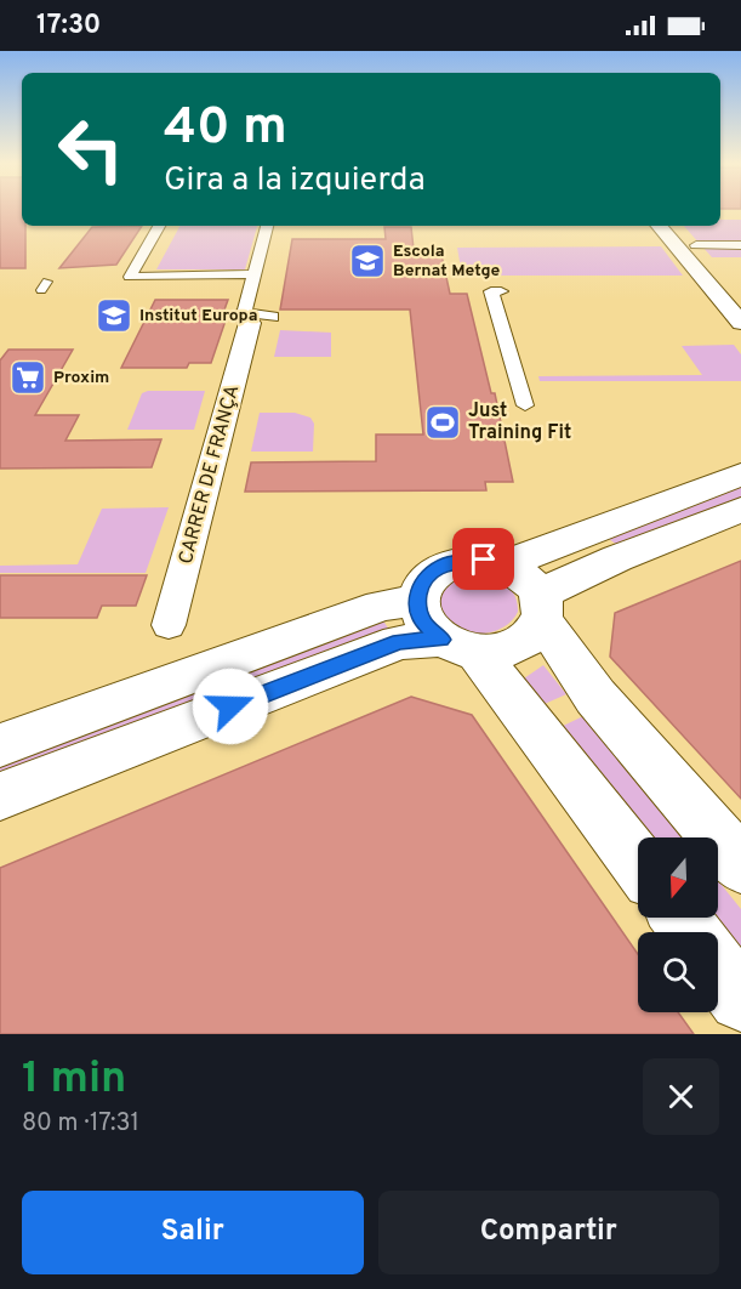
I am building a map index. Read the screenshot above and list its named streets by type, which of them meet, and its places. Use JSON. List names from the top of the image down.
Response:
{
  "streets": {
    "street": ["CARRER DE FRANÇA"]
  },
  "places": {
    "school or university": ["Escola Bernat Metge", "Institut Europa"],
    "supermarket": ["Proxim"],
    "sports": ["Just Training Fit"]
  },
  "north": "bottom",
  "page": {
    "status": "17:30",
    "turn": ["40 m", "Gira a la izquierda"],
    "heading": ["1 min", "80 m · 17:31"],
    "buttons": ["Salir", "Compartir"]
  }
}
